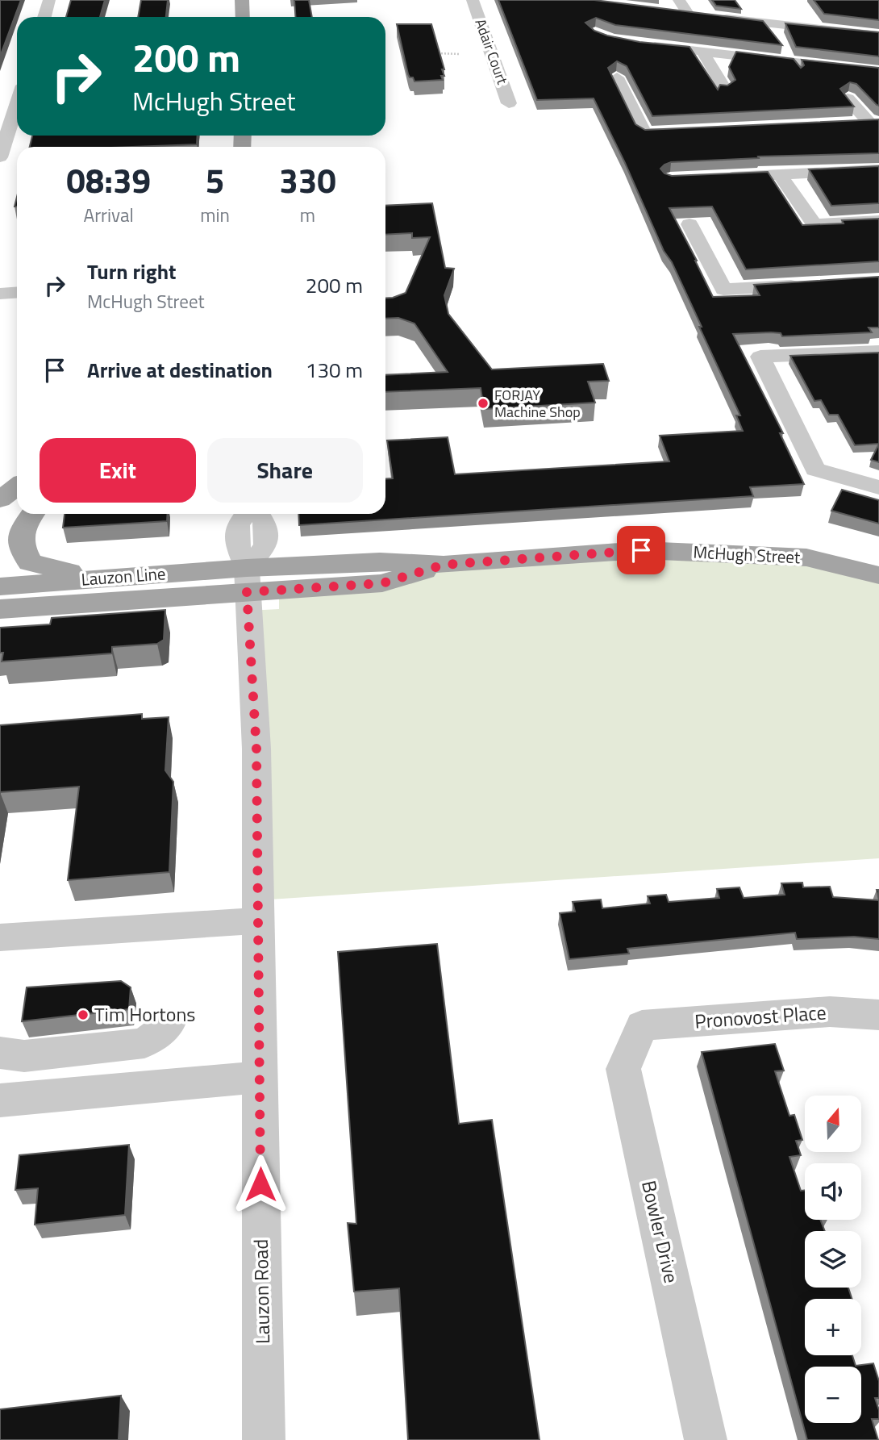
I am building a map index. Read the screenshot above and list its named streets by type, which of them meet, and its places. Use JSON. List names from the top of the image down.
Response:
{
  "streets": {
    "main road": ["McHugh Street", "Lauzon Line"],
    "street": [
      "Adair Court",
      "Pronovost Place",
      "Bowler Drive",
      "Lauzon Road"
    ]
  },
  "crossings": [
    ["McHugh Street", "Lauzon Line"],
    ["McHugh Street", "Lauzon Road"],
    ["Lauzon Line", "Lauzon Road"],
    ["Pronovost Place", "Bowler Drive"]
  ],
  "places": ["FORJAY Machine Shop", "Tim Hortons"],
  "north": "top",
  "page": {
    "turn": ["200 m", "McHugh Street"],
    "eta": [
      "08:39",
      "Arrival",
      "5",
      "min",
      "330",
      "m"
    ],
    "list": [
      {
        "name": "Turn right",
        "note": "McHugh Street",
        "value": "200 m"
      },
      {
        "name": "Arrive at destination",
        "value": "130 m"
      }
    ],
    "buttons": ["Exit", "Share"],
    "map_buttons": ["+", "−"]
  }
}
